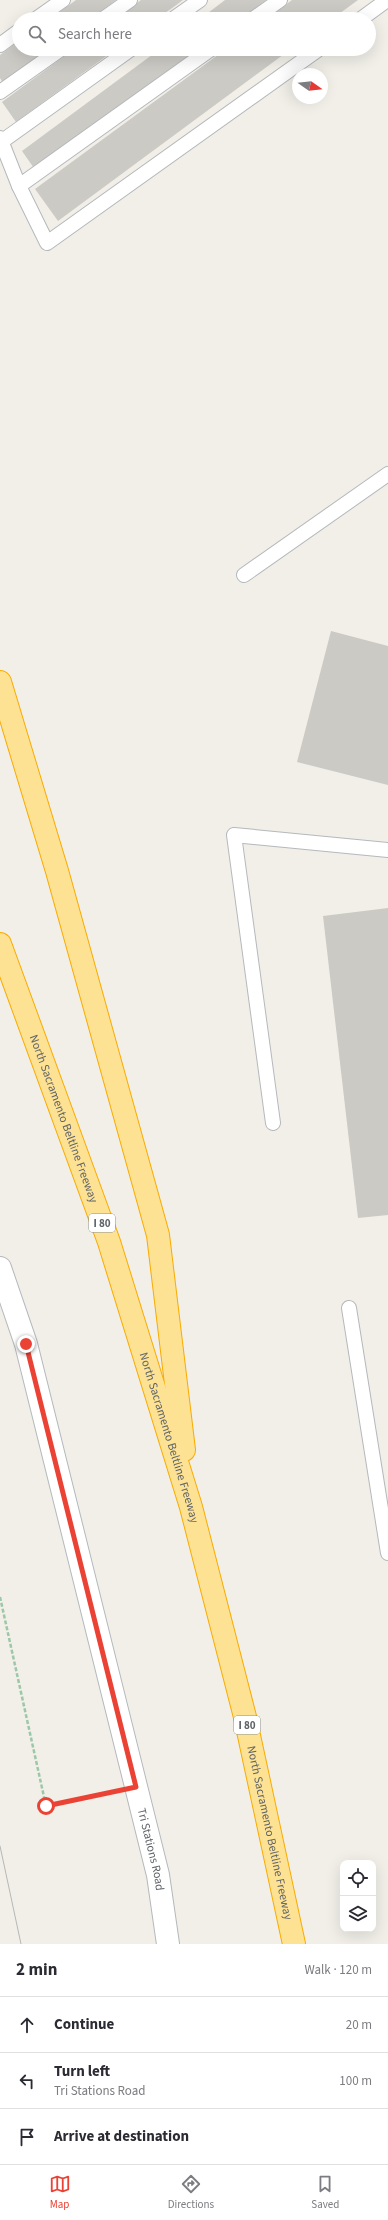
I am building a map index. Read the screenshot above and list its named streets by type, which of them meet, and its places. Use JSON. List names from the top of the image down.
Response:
{
  "streets": {
    "highway": ["North Sacramento Beltline Freeway", "I 80"],
    "street": ["Tri Stations Road"]
  },
  "north": "right",
  "page": {
    "search": "Search here",
    "heading": ["2 min", "Walk · 120 m"],
    "list": [
      ["Continue", "20 m"],
      ["Turn left", "Tri Stations Road", "100 m"],
      "Arrive at destination"
    ],
    "nav": ["Map", "Directions", "Saved"]
  }
}
